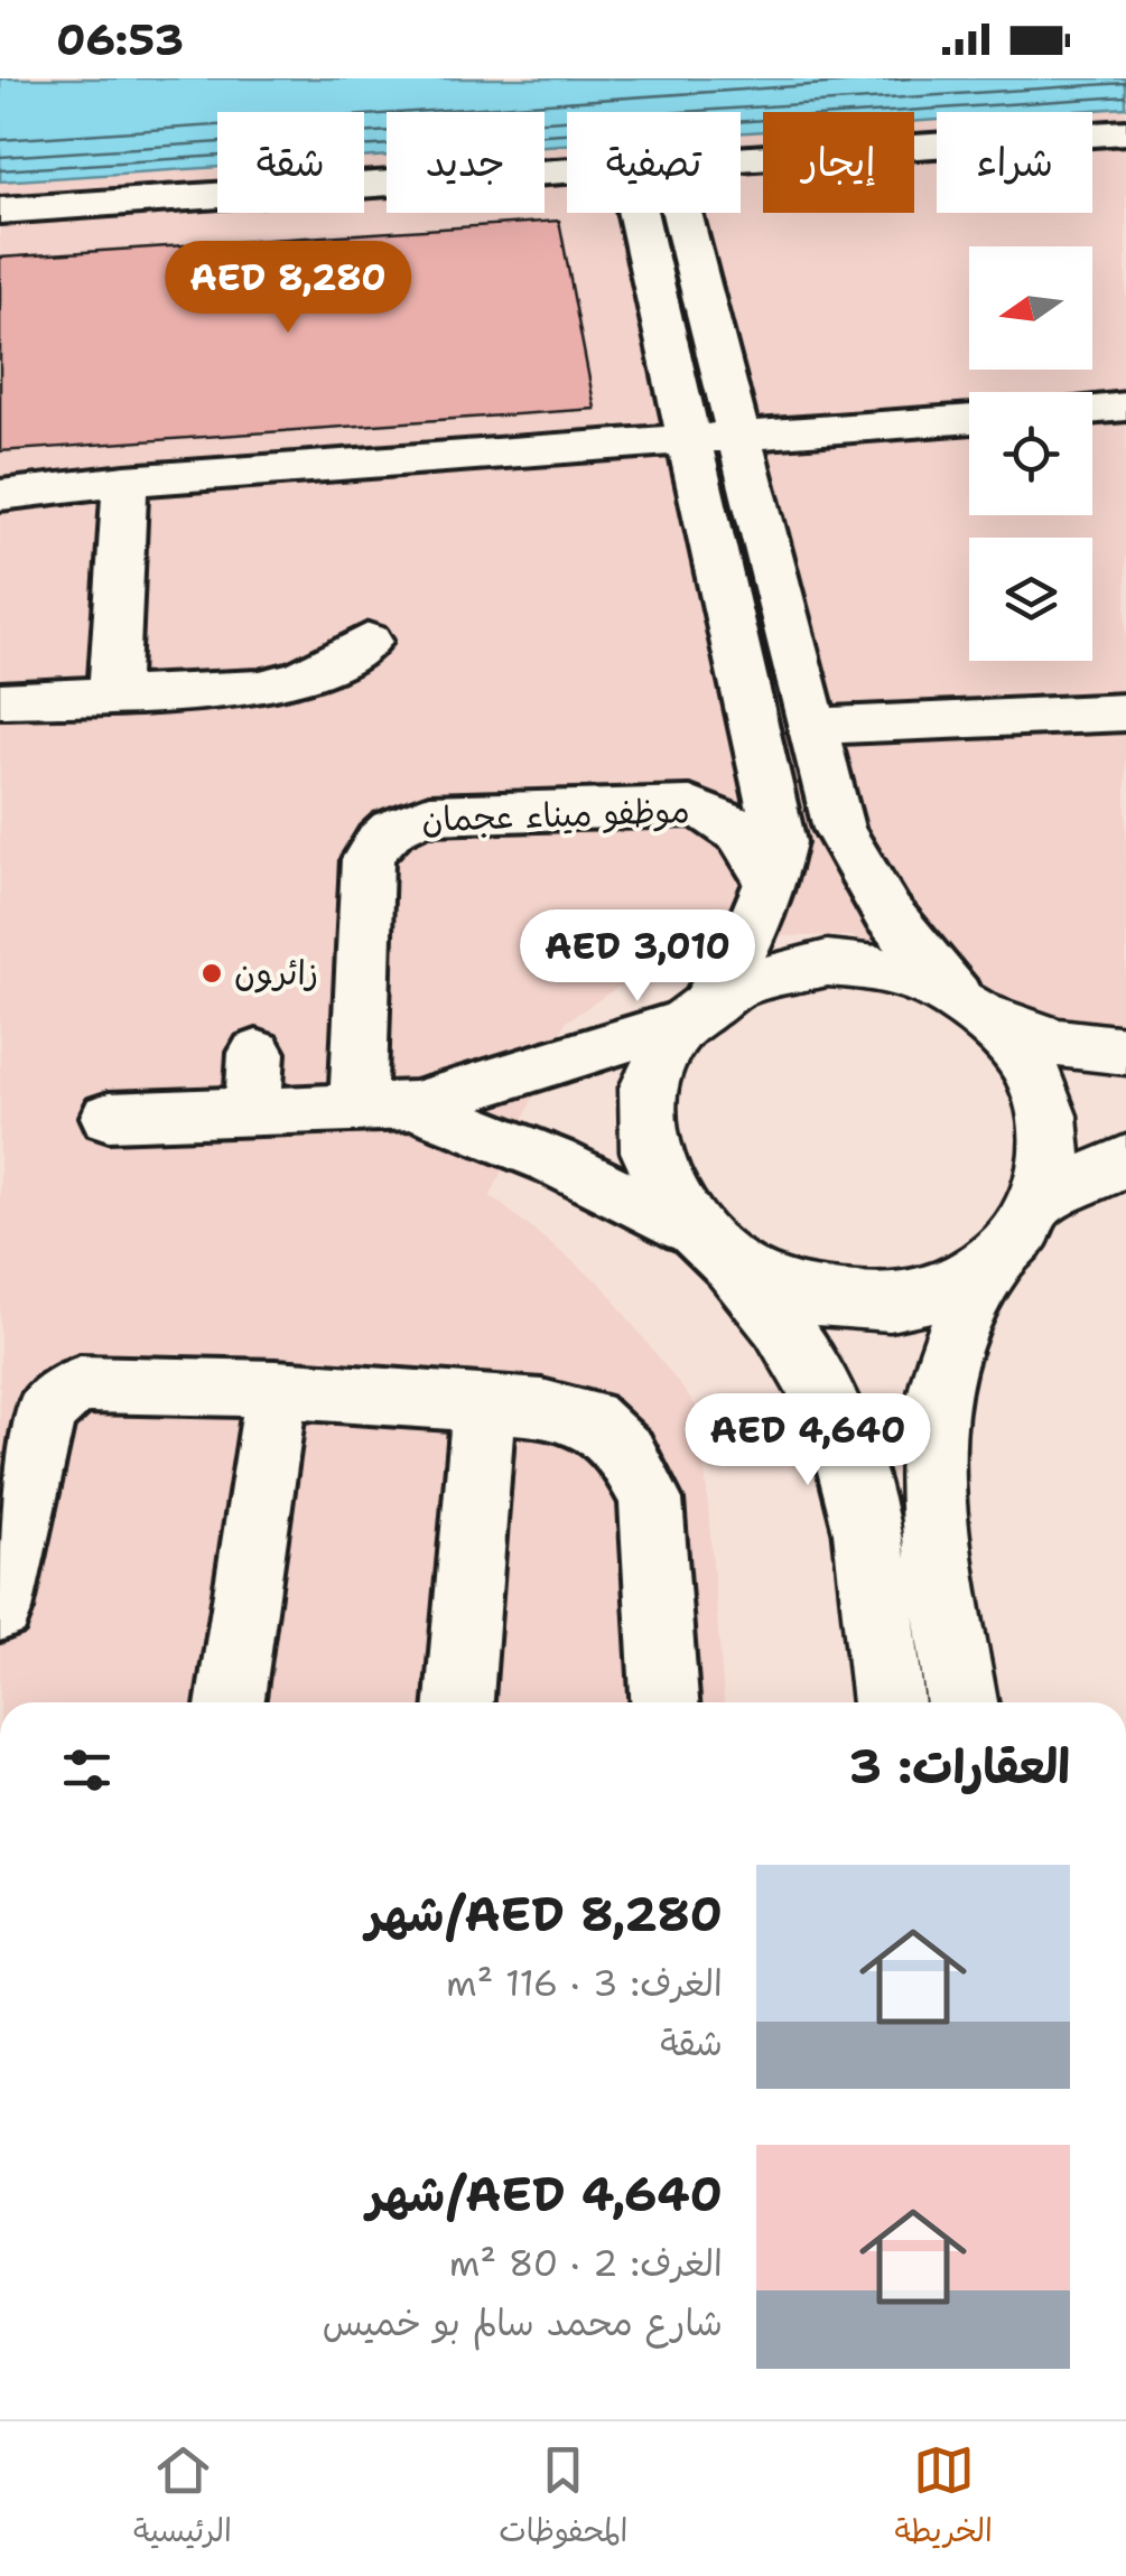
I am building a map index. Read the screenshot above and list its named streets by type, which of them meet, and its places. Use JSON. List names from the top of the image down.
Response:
{
  "streets": {
    "street": ["موظفو ميناء عجمان"]
  },
  "places": ["زائرون"],
  "north": "left",
  "page": {
    "status": "06:53",
    "chip": [
      "شراء",
      "إيجار",
      "تصفية",
      "جديد",
      "شقة"
    ],
    "price": ["AED 8,280", "AED 3,010", "AED 4,640"],
    "heading": "العقارات: 3",
    "list": [
      {
        "name": "AED 8,280/شهر",
        "note": "الغرف: 3 · 116 m² · شقة"
      },
      {
        "name": "AED 4,640/شهر",
        "note": "الغرف: 2 · 80 m² · شارع محمد سالم بو خميس"
      }
    ],
    "tabs": ["الخريطة", "المحفوظات", "الرئيسية"]
  }
}
